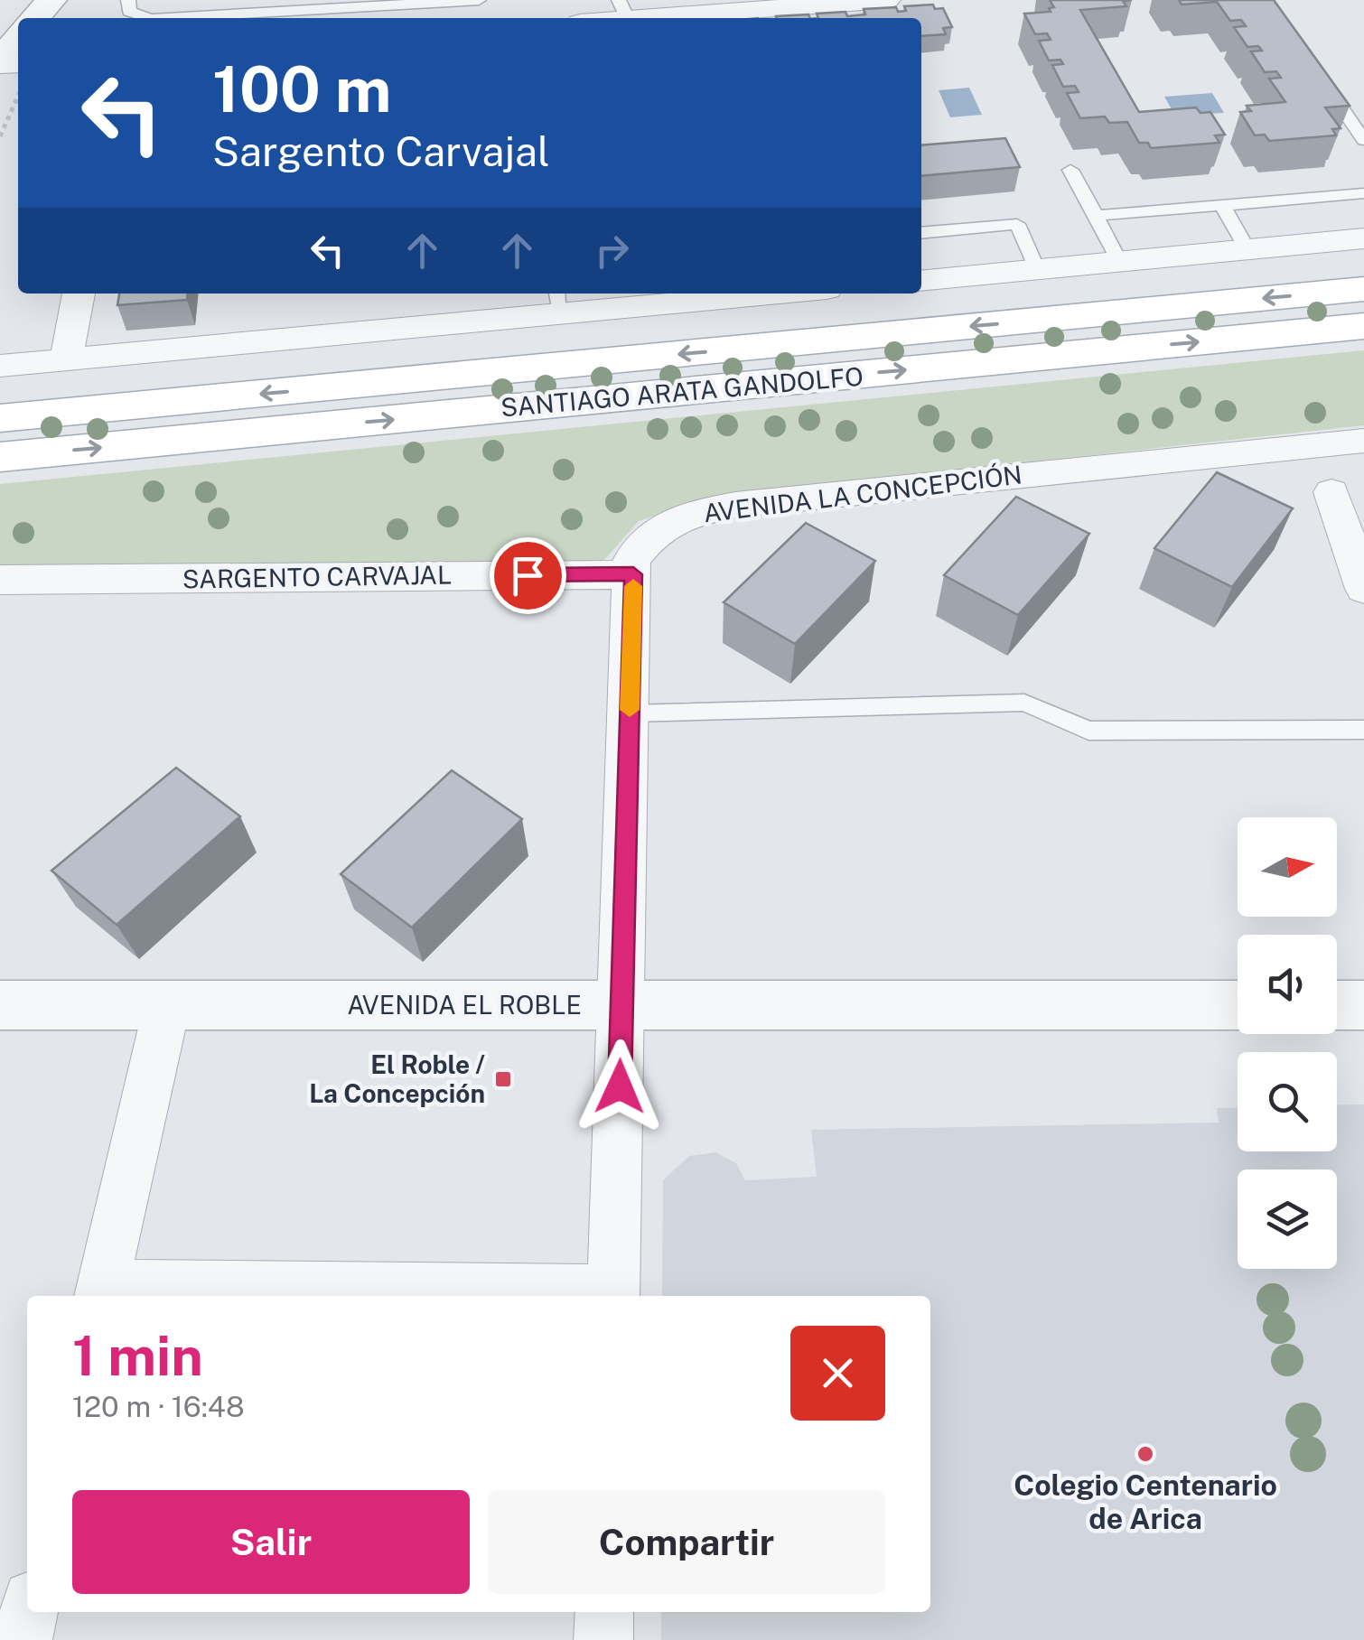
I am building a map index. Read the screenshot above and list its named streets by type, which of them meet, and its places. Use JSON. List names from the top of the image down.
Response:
{
  "streets": {
    "main road": ["SANTIAGO ARATA GANDOLFO"],
    "street": ["AVENIDA LA CONCEPCIÓN", "SARGENTO CARVAJAL", "AVENIDA EL ROBLE"]
  },
  "crossings": [
    ["AVENIDA LA CONCEPCIÓN", "SARGENTO CARVAJAL"],
    ["AVENIDA LA CONCEPCIÓN", "AVENIDA EL ROBLE"]
  ],
  "places": {
    "transit": ["El Roble / La Concepción"],
    "other": ["Colegio Centenario de Arica"]
  },
  "north": "right",
  "page": {
    "turn": ["100 m", "Sargento Carvajal"],
    "heading": ["1 min", "120 m · 16:48"],
    "buttons": ["Salir", "Compartir"]
  }
}
